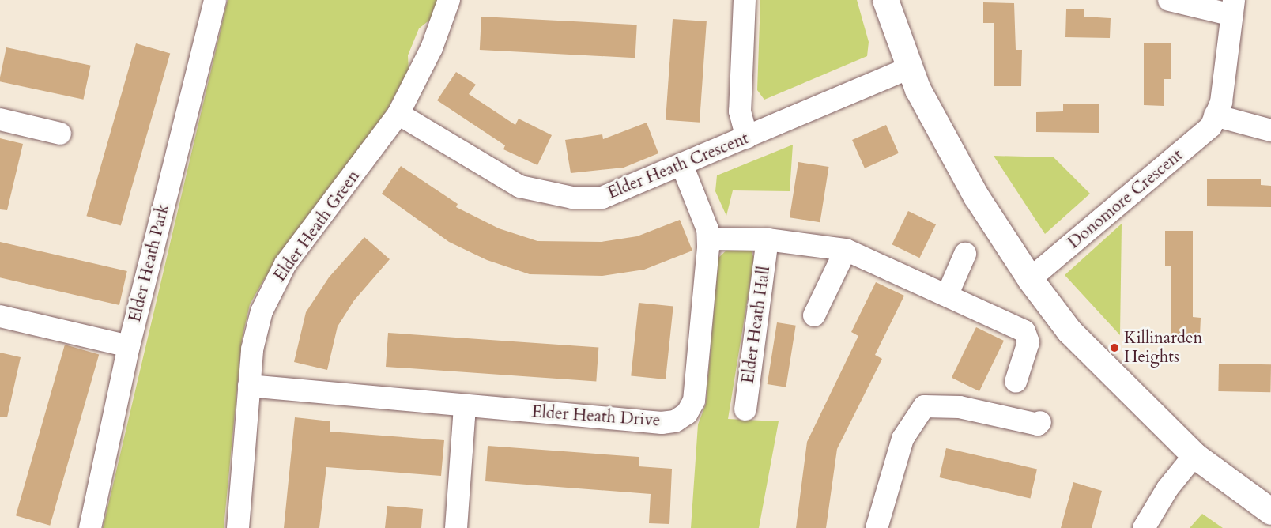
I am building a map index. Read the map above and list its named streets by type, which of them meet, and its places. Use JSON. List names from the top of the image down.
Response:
{
  "streets": {
    "street": [
      "Elder Heath Crescent",
      "Donomore Crescent",
      "Elder Heath Green",
      "Elder Heath Park",
      "Elder Heath Hall",
      "Elder Heath Drive"
    ]
  },
  "crossings": [
    ["Elder Heath Crescent", "Elder Heath Green"],
    ["Elder Heath Crescent", "Elder Heath Drive"],
    ["Elder Heath Green", "Elder Heath Drive"]
  ],
  "places": ["Killinarden Heights"]
}
